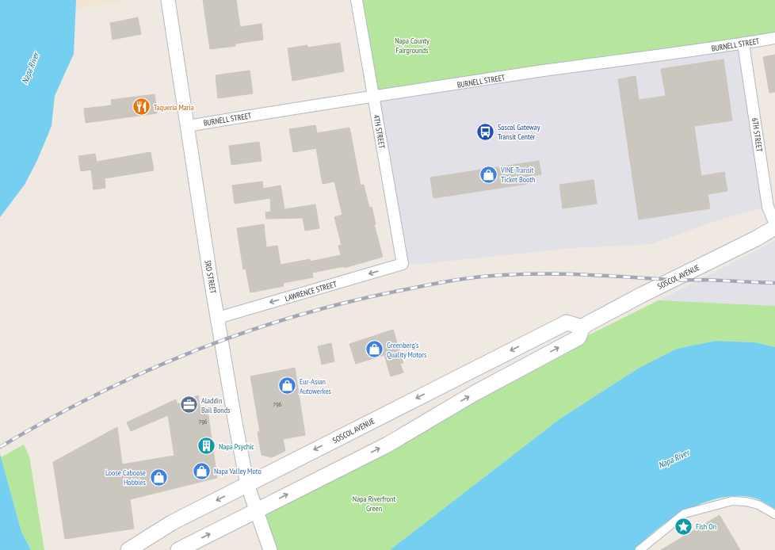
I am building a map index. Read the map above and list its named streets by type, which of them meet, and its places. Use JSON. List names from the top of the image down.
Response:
{
  "streets": {
    "main road": ["SOSCOL AVENUE"],
    "street": [
      "BURNELL STREET",
      "4TH STREET",
      "6TH STREET",
      "3RD STREET",
      "LAWRENCE STREET"
    ]
  },
  "crossings": [
    ["BURNELL STREET", "4TH STREET"],
    ["BURNELL STREET", "6TH STREET"],
    ["BURNELL STREET", "3RD STREET"],
    ["4TH STREET", "LAWRENCE STREET"],
    ["3RD STREET", "SOSCOL AVENUE"],
    ["3RD STREET", "LAWRENCE STREET"]
  ],
  "one_way": ["LAWRENCE STREET"],
  "water": ["Napa River"],
  "parks": ["Napa County Fairgrounds", "Napa Riverfront Green"],
  "places": {
    "restaurant": ["Taqueria Maria"],
    "bus stop": ["Soscol Gateway Transit Center"],
    "shop": [
      "VINE Transit Ticket Booth",
      "Greenberg's Quality Motors",
      "Eur-Asian Autowerkes",
      "Napa Valley Moto",
      "Loose Caboose Hobbies"
    ],
    "office": ["Aladdin Bail Bonds"],
    "building": ["Napa Psychic"],
    "place": ["Fish On"]
  },
  "house_numbers": ["796", "796"]
}
